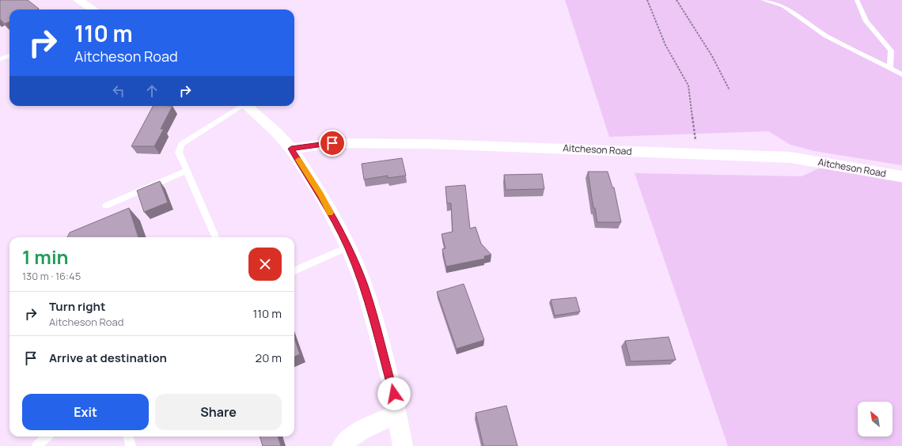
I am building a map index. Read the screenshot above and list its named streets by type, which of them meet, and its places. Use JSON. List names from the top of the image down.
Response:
{
  "streets": {
    "street": ["Aitcheson Road"]
  },
  "north": "top left",
  "page": {
    "turn": ["110 m", "Aitcheson Road"],
    "heading": ["1 min", "130 m · 16:45"],
    "list": [
      {
        "name": "Turn right",
        "note": "Aitcheson Road",
        "value": "110 m"
      },
      {
        "name": "Arrive at destination",
        "value": "20 m"
      }
    ],
    "buttons": ["Exit", "Share"]
  }
}
